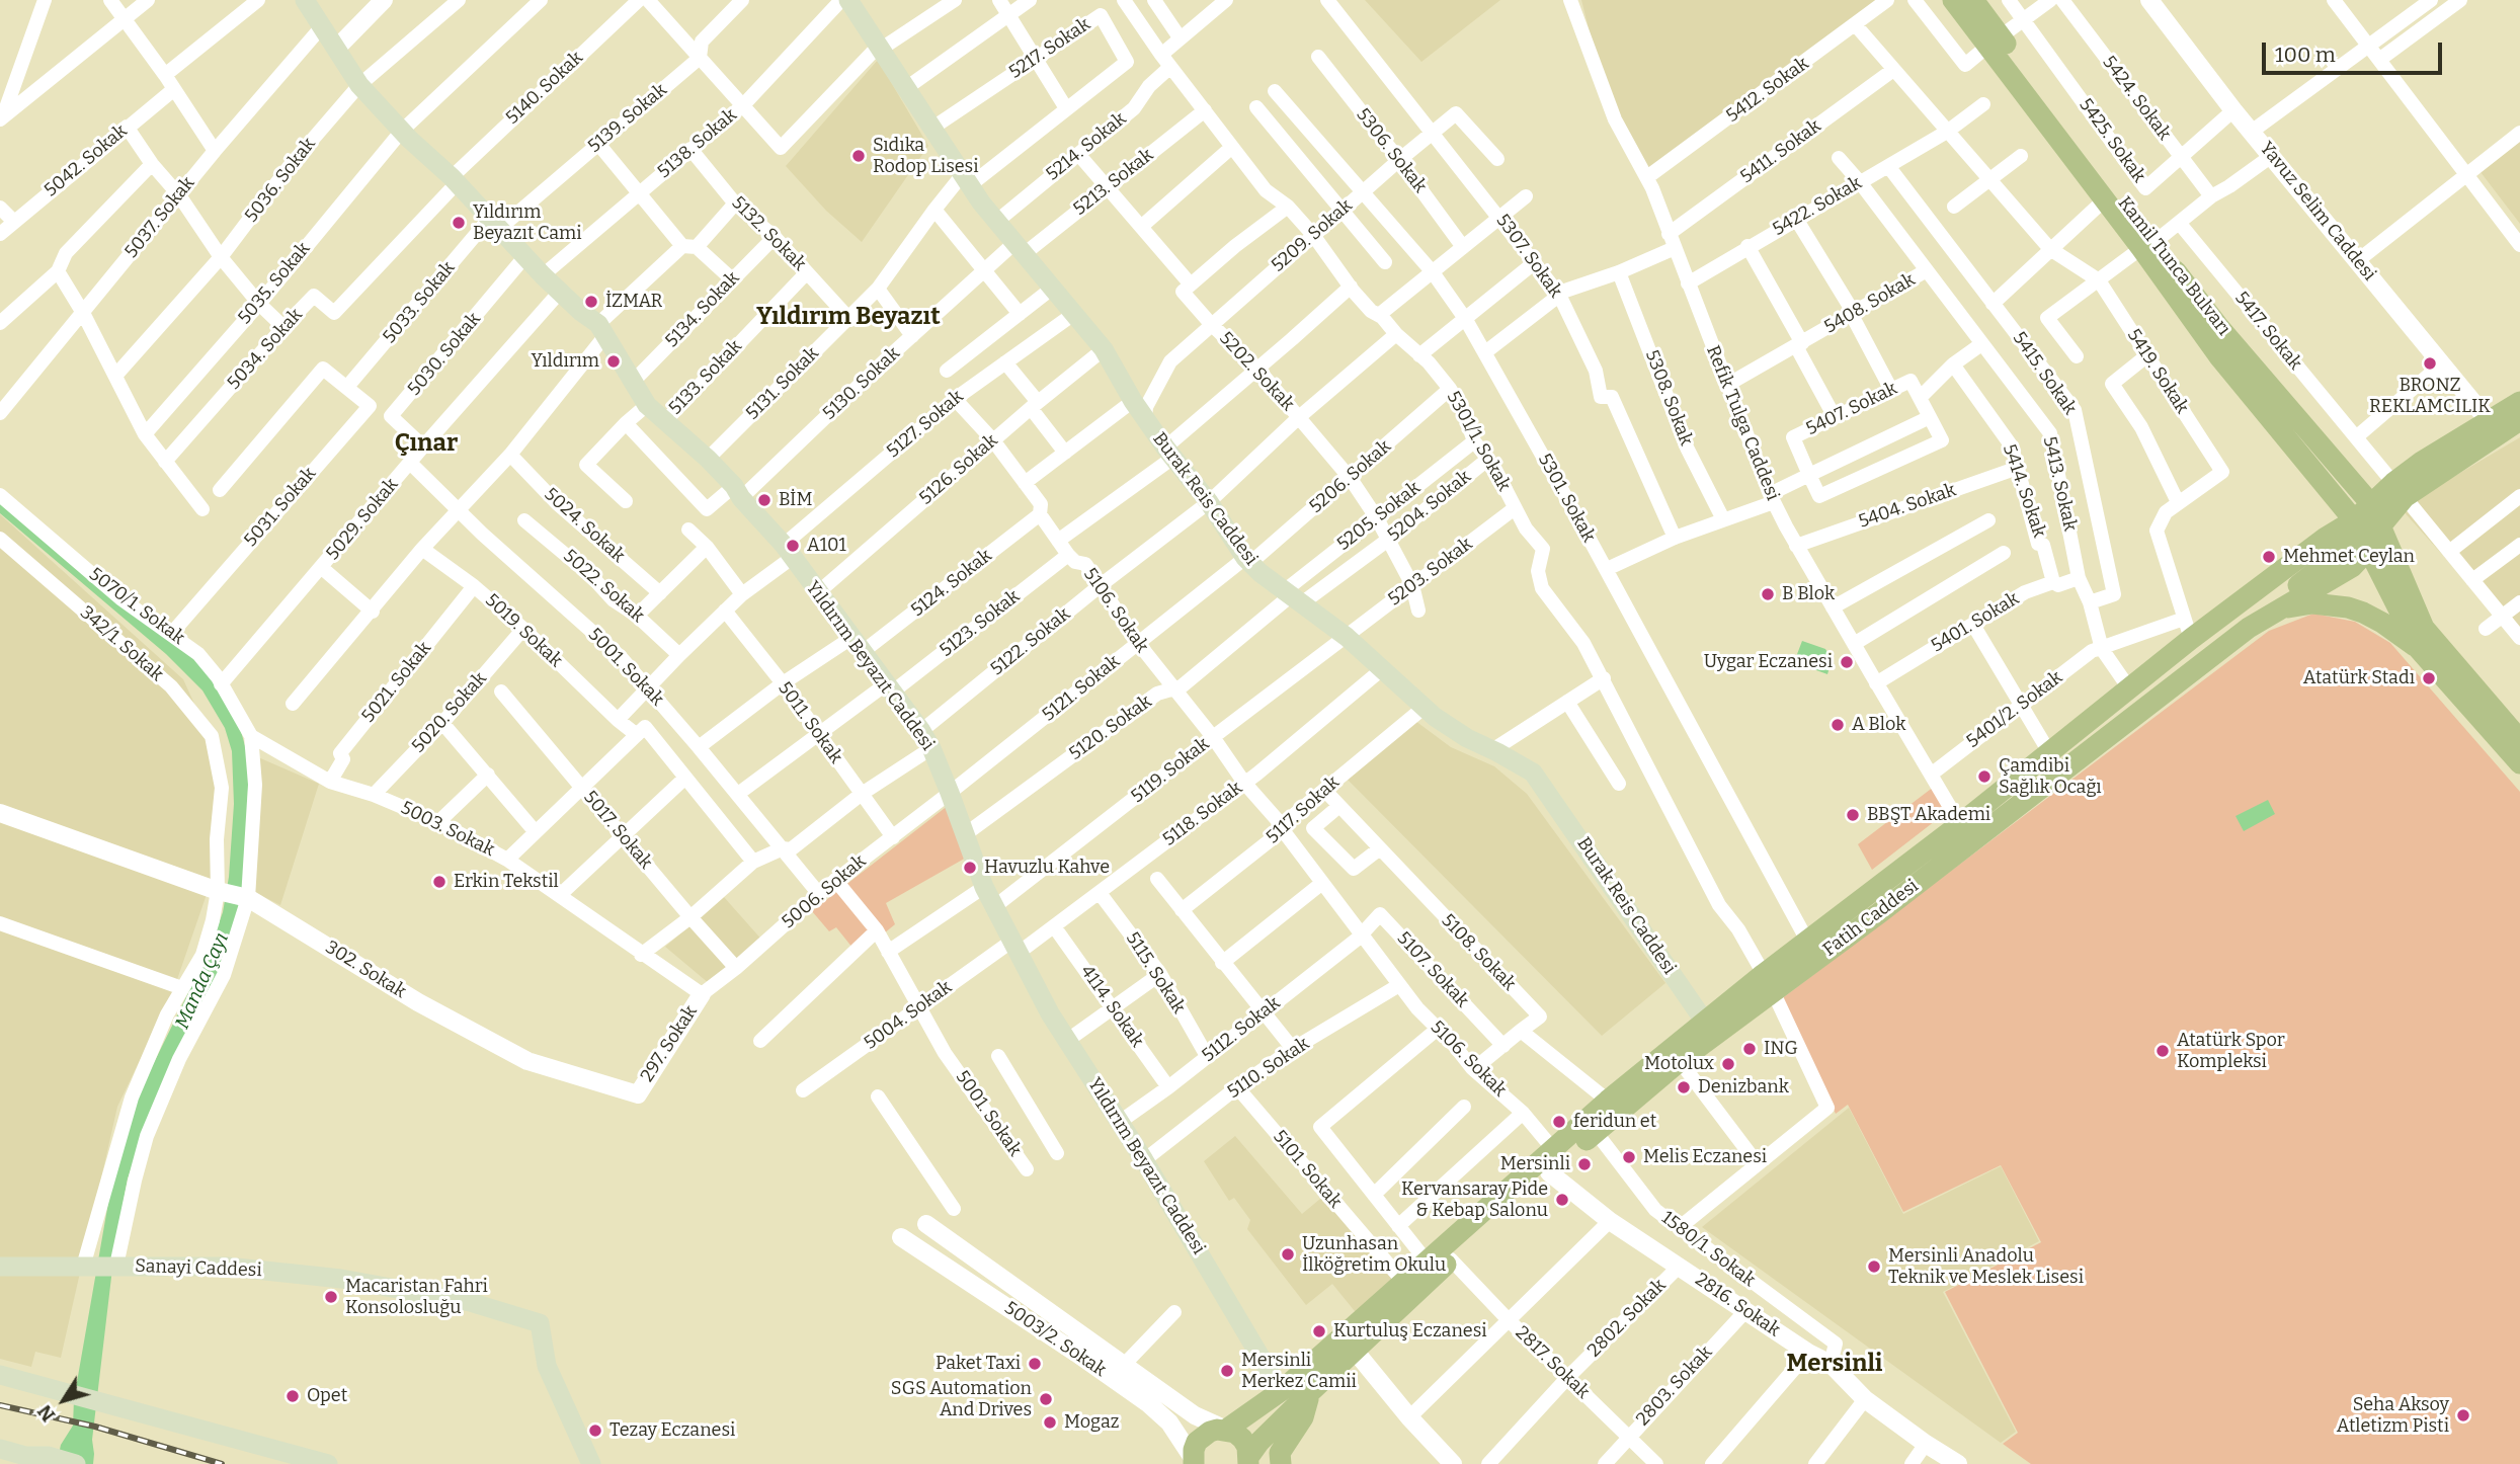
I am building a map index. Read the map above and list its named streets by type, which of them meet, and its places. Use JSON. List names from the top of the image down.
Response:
{
  "streets": {
    "main road": [
      "Kamil Tunca Bulvarı",
      "Burak Reis Caddesi",
      "Yıldırım Beyazıt Caddesi",
      "Fatih Caddesi",
      "Sanayi Caddesi"
    ],
    "street": [
      "5217. Sokak",
      "5140. Sokak",
      "5412. Sokak",
      "5424. Sokak",
      "5139. Sokak",
      "5425. Sokak",
      "5138. Sokak",
      "5214. Sokak",
      "5306. Sokak",
      "5411. Sokak",
      "5042. Sokak",
      "5036. Sokak",
      "5213. Sokak",
      "5422. Sokak",
      "Yavuz Selim Caddesi",
      "5037. Sokak",
      "5132. Sokak",
      "5209. Sokak",
      "5307. Sokak",
      "5035. Sokak",
      "5033. Sokak",
      "5408. Sokak",
      "5134. Sokak",
      "5417. Sokak",
      "5034. Sokak",
      "5030. Sokak",
      "5202. Sokak",
      "5419. Sokak",
      "5415. Sokak",
      "5133. Sokak",
      "5131. Sokak",
      "5130. Sokak",
      "5308. Sokak",
      "5407. Sokak",
      "Refik Tulga Caddesi",
      "5127. Sokak",
      "5301/1. Sokak",
      "5126. Sokak",
      "5206. Sokak",
      "5413. Sokak",
      "5414. Sokak",
      "5301. Sokak",
      "5204. Sokak",
      "5404. Sokak",
      "5031. Sokak",
      "5205. Sokak",
      "5029. Sokak",
      "5024. Sokak",
      "5203. Sokak",
      "5124. Sokak",
      "5022. Sokak",
      "5070/1. Sokak",
      "5106. Sokak",
      "5401. Sokak",
      "5123. Sokak",
      "5019. Sokak",
      "5122. Sokak",
      "342/1. Sokak",
      "5001. Sokak",
      "5021. Sokak",
      "5121. Sokak",
      "5401/2. Sokak",
      "5020. Sokak",
      "5011. Sokak",
      "5120. Sokak",
      "5119. Sokak",
      "5117. Sokak",
      "5118. Sokak",
      "5003. Sokak",
      "5017. Sokak",
      "5006. Sokak",
      "5108. Sokak",
      "302. Sokak",
      "5107. Sokak",
      "5115. Sokak",
      "4114. Sokak",
      "5004. Sokak",
      "5112. Sokak",
      "297. Sokak",
      "5110. Sokak",
      "5101. Sokak",
      "1580/1. Sokak",
      "2816. Sokak",
      "2802. Sokak",
      "5003/2. Sokak",
      "2817. Sokak",
      "2803. Sokak"
    ]
  },
  "crossings": [
    ["5217. Sokak", "5131. Sokak"],
    ["5217. Sokak", "Burak Reis Caddesi"],
    ["5140. Sokak", "5034. Sokak"],
    ["5140. Sokak", "Yıldırım Beyazıt Caddesi"],
    ["5412. Sokak", "5419. Sokak"],
    ["5412. Sokak", "Refik Tulga Caddesi"],
    ["5424. Sokak", "5425. Sokak"],
    ["5139. Sokak", "5033. Sokak"],
    ["5139. Sokak", "Yıldırım Beyazıt Caddesi"],
    ["5425. Sokak", "Yavuz Selim Caddesi"],
    ["5138. Sokak", "5132. Sokak"],
    ["5138. Sokak", "Burak Reis Caddesi"],
    ["5138. Sokak", "Yıldırım Beyazıt Caddesi"],
    ["5214. Sokak", "5202. Sokak"],
    ["5214. Sokak", "5301/1. Sokak"],
    ["5214. Sokak", "Burak Reis Caddesi"],
    ["5306. Sokak", "5209. Sokak"],
    ["5411. Sokak", "5307. Sokak"],
    ["5411. Sokak", "5419. Sokak"],
    ["5411. Sokak", "5308. Sokak"],
    ["5411. Sokak", "Refik Tulga Caddesi"],
    ["5411. Sokak", "5301. Sokak"],
    ["5036. Sokak", "Yıldırım Beyazıt Caddesi"],
    ["5213. Sokak", "5202. Sokak"],
    ["5213. Sokak", "5130. Sokak"],
    ["5213. Sokak", "5301/1. Sokak"],
    ["5213. Sokak", "Burak Reis Caddesi"],
    ["5422. Sokak", "5408. Sokak"],
    ["5422. Sokak", "5419. Sokak"],
    ["5422. Sokak", "5415. Sokak"],
    ["5422. Sokak", "Refik Tulga Caddesi"],
    ["5037. Sokak", "Yıldırım Beyazıt Caddesi"],
    ["5132. Sokak", "5134. Sokak"],
    ["5132. Sokak", "5133. Sokak"],
    ["5132. Sokak", "5131. Sokak"],
    ["5209. Sokak", "5307. Sokak"],
    ["5209. Sokak", "5202. Sokak"],
    ["5209. Sokak", "5301/1. Sokak"],
    ["5209. Sokak", "5301. Sokak"],
    ["5209. Sokak", "Burak Reis Caddesi"],
    ["5035. Sokak", "Yıldırım Beyazıt Caddesi"],
    ["5033. Sokak", "5031. Sokak"],
    ["5033. Sokak", "Yıldırım Beyazıt Caddesi"],
    ["5408. Sokak", "Refik Tulga Caddesi"],
    ["5408. Sokak", "5413. Sokak"],
    ["5134. Sokak", "Yıldırım Beyazıt Caddesi"],
    ["5034. Sokak", "Yıldırım Beyazıt Caddesi"],
    ["5030. Sokak", "5029. Sokak"],
    ["5030. Sokak", "Yıldırım Beyazıt Caddesi"],
    ["5202. Sokak", "5206. Sokak"],
    ["5202. Sokak", "5204. Sokak"],
    ["5202. Sokak", "5205. Sokak"],
    ["5202. Sokak", "5203. Sokak"],
    ["5202. Sokak", "5122. Sokak"],
    ["5419. Sokak", "5401/2. Sokak"],
    ["5415. Sokak", "5413. Sokak"],
    ["5133. Sokak", "Yıldırım Beyazıt Caddesi"],
    ["5131. Sokak", "Burak Reis Caddesi"],
    ["5131. Sokak", "Yıldırım Beyazıt Caddesi"],
    ["5130. Sokak", "Burak Reis Caddesi"],
    ["5130. Sokak", "Yıldırım Beyazıt Caddesi"],
    ["Refik Tulga Caddesi", "5404. Sokak"],
    ["Refik Tulga Caddesi", "5401. Sokak"],
    ["Refik Tulga Caddesi", "5401/2. Sokak"],
    ["5127. Sokak", "Burak Reis Caddesi"],
    ["5127. Sokak", "5022. Sokak"],
    ["5127. Sokak", "5106. Sokak"],
    ["5127. Sokak", "5019. Sokak"],
    ["5127. Sokak", "Yıldırım Beyazıt Caddesi"],
    ["5127. Sokak", "5001. Sokak"],
    ["5127. Sokak", "5011. Sokak"],
    ["5301/1. Sokak", "5206. Sokak"],
    ["5301/1. Sokak", "5204. Sokak"],
    ["5301/1. Sokak", "5205. Sokak"],
    ["5301/1. Sokak", "5203. Sokak"],
    ["5301/1. Sokak", "5122. Sokak"],
    ["5301/1. Sokak", "Fatih Caddesi"],
    ["5126. Sokak", "Burak Reis Caddesi"],
    ["5126. Sokak", "5106. Sokak"],
    ["5126. Sokak", "Yıldırım Beyazıt Caddesi"],
    ["5206. Sokak", "Burak Reis Caddesi"],
    ["5206. Sokak", "5121. Sokak"],
    ["5413. Sokak", "5401. Sokak"],
    ["5413. Sokak", "5401/2. Sokak"],
    ["5414. Sokak", "5404. Sokak"],
    ["5414. Sokak", "5401. Sokak"],
    ["Burak Reis Caddesi", "5204. Sokak"],
    ["Burak Reis Caddesi", "5205. Sokak"],
    ["Burak Reis Caddesi", "5203. Sokak"],
    ["Burak Reis Caddesi", "5122. Sokak"],
    ["Burak Reis Caddesi", "5121. Sokak"],
    ["Burak Reis Caddesi", "5120. Sokak"],
    ["Burak Reis Caddesi", "5119. Sokak"],
    ["Burak Reis Caddesi", "5117. Sokak"],
    ["Burak Reis Caddesi", "5118. Sokak"],
    ["5204. Sokak", "5205. Sokak"],
    ["5204. Sokak", "5120. Sokak"],
    ["5031. Sokak", "5070/1. Sokak"],
    ["5205. Sokak", "5120. Sokak"],
    ["5029. Sokak", "5070/1. Sokak"],
    ["5029. Sokak", "Yıldırım Beyazıt Caddesi"],
    ["5029. Sokak", "5001. Sokak"],
    ["5203. Sokak", "5119. Sokak"],
    ["5124. Sokak", "5106. Sokak"],
    ["5124. Sokak", "Yıldırım Beyazıt Caddesi"],
    ["5124. Sokak", "5001. Sokak"],
    ["5124. Sokak", "5011. Sokak"],
    ["5070/1. Sokak", "5003. Sokak"],
    ["5106. Sokak", "5123. Sokak"],
    ["5106. Sokak", "5122. Sokak"],
    ["5106. Sokak", "5121. Sokak"],
    ["5106. Sokak", "5120. Sokak"],
    ["5106. Sokak", "5119. Sokak"],
    ["5106. Sokak", "5117. Sokak"],
    ["5106. Sokak", "5118. Sokak"],
    ["5106. Sokak", "Fatih Caddesi"],
    ["5106. Sokak", "5107. Sokak"],
    ["5106. Sokak", "5112. Sokak"],
    ["5106. Sokak", "5110. Sokak"],
    ["5123. Sokak", "Yıldırım Beyazıt Caddesi"],
    ["5123. Sokak", "5001. Sokak"],
    ["5123. Sokak", "5011. Sokak"],
    ["5019. Sokak", "5021. Sokak"],
    ["5019. Sokak", "5020. Sokak"],
    ["5122. Sokak", "Yıldırım Beyazıt Caddesi"],
    ["5122. Sokak", "5001. Sokak"],
    ["5122. Sokak", "5011. Sokak"],
    ["5122. Sokak", "5003. Sokak"],
    ["5122. Sokak", "5017. Sokak"],
    ["342/1. Sokak", "302. Sokak"],
    ["342/1. Sokak", "Sanayi Caddesi"],
    ["Yıldırım Beyazıt Caddesi", "5121. Sokak"],
    ["Yıldırım Beyazıt Caddesi", "5120. Sokak"],
    ["Yıldırım Beyazıt Caddesi", "5119. Sokak"],
    ["Yıldırım Beyazıt Caddesi", "5118. Sokak"],
    ["Yıldırım Beyazıt Caddesi", "5006. Sokak"],
    ["Yıldırım Beyazıt Caddesi", "Fatih Caddesi"],
    ["Yıldırım Beyazıt Caddesi", "5004. Sokak"],
    ["Yıldırım Beyazıt Caddesi", "5112. Sokak"],
    ["Yıldırım Beyazıt Caddesi", "5110. Sokak"],
    ["5001. Sokak", "5006. Sokak"],
    ["5001. Sokak", "5004. Sokak"],
    ["5021. Sokak", "5003. Sokak"],
    ["5121. Sokak", "5006. Sokak"],
    ["5020. Sokak", "5003. Sokak"],
    ["5011. Sokak", "5006. Sokak"],
    ["5117. Sokak", "5108. Sokak"],
    ["5118. Sokak", "5115. Sokak"],
    ["5118. Sokak", "4114. Sokak"],
    ["5118. Sokak", "5004. Sokak"],
    ["5003. Sokak", "5006. Sokak"],
    ["5003. Sokak", "297. Sokak"],
    ["5017. Sokak", "5006. Sokak"],
    ["5006. Sokak", "297. Sokak"],
    ["Fatih Caddesi", "5101. Sokak"],
    ["Fatih Caddesi", "1580/1. Sokak"],
    ["Fatih Caddesi", "2816. Sokak"],
    ["Fatih Caddesi", "5003/2. Sokak"],
    ["Fatih Caddesi", "2817. Sokak"],
    ["302. Sokak", "297. Sokak"],
    ["302. Sokak", "Sanayi Caddesi"],
    ["5107. Sokak", "5112. Sokak"],
    ["5115. Sokak", "5112. Sokak"],
    ["4114. Sokak", "5112. Sokak"],
    ["5110. Sokak", "5101. Sokak"],
    ["1580/1. Sokak", "2816. Sokak"],
    ["2816. Sokak", "2802. Sokak"],
    ["2816. Sokak", "2803. Sokak"],
    ["2802. Sokak", "2817. Sokak"],
    ["2817. Sokak", "2803. Sokak"]
  ],
  "districts": ["Yıldırım Beyazıt", "Çınar", "Mersinli"],
  "water": ["Manda Çayı"],
  "places": [
    "Sıdıka Rodop Lisesi",
    "Yıldırım Beyazıt Cami",
    "İZMAR",
    "Yıldırım",
    "BRONZ REKLAMCILIK",
    "BİM",
    "A101",
    "Mehmet Ceylan",
    "B Blok",
    "Uygar Eczanesi",
    "Atatürk Stadı",
    "A Blok",
    "Çamdibi Sağlık Ocağı",
    "BBŞT Akademi",
    "Havuzlu Kahve",
    "Erkin Tekstil",
    "ING",
    "Atatürk Spor Kompleksi",
    "Motolux",
    "Denizbank",
    "feridun et",
    "Melis Eczanesi",
    "Mersinli",
    "Kervansaray Pide & Kebap Salonu",
    "Uzunhasan İlköğretim Okulu",
    "Mersinli Anadolu Teknik ve Meslek Lisesi",
    "Macaristan Fahri Konsolosluğu",
    "Kurtuluş Eczanesi",
    "Paket Taxi",
    "Mersinli Merkez Camii",
    "Opet",
    "SGS Automation And Drives",
    "Seha Aksoy Atletizm Pisti",
    "Mogaz",
    "Tezay Eczanesi"
  ],
  "scale_bar": "100 m",
  "north": "bottom left"
}
